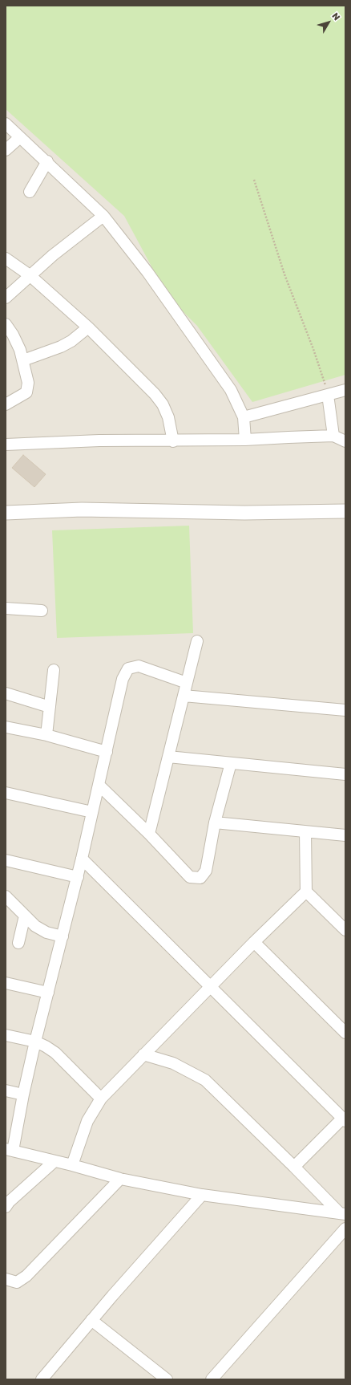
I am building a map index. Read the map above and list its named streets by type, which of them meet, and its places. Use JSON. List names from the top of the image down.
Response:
{
  "north": "top right"
}
